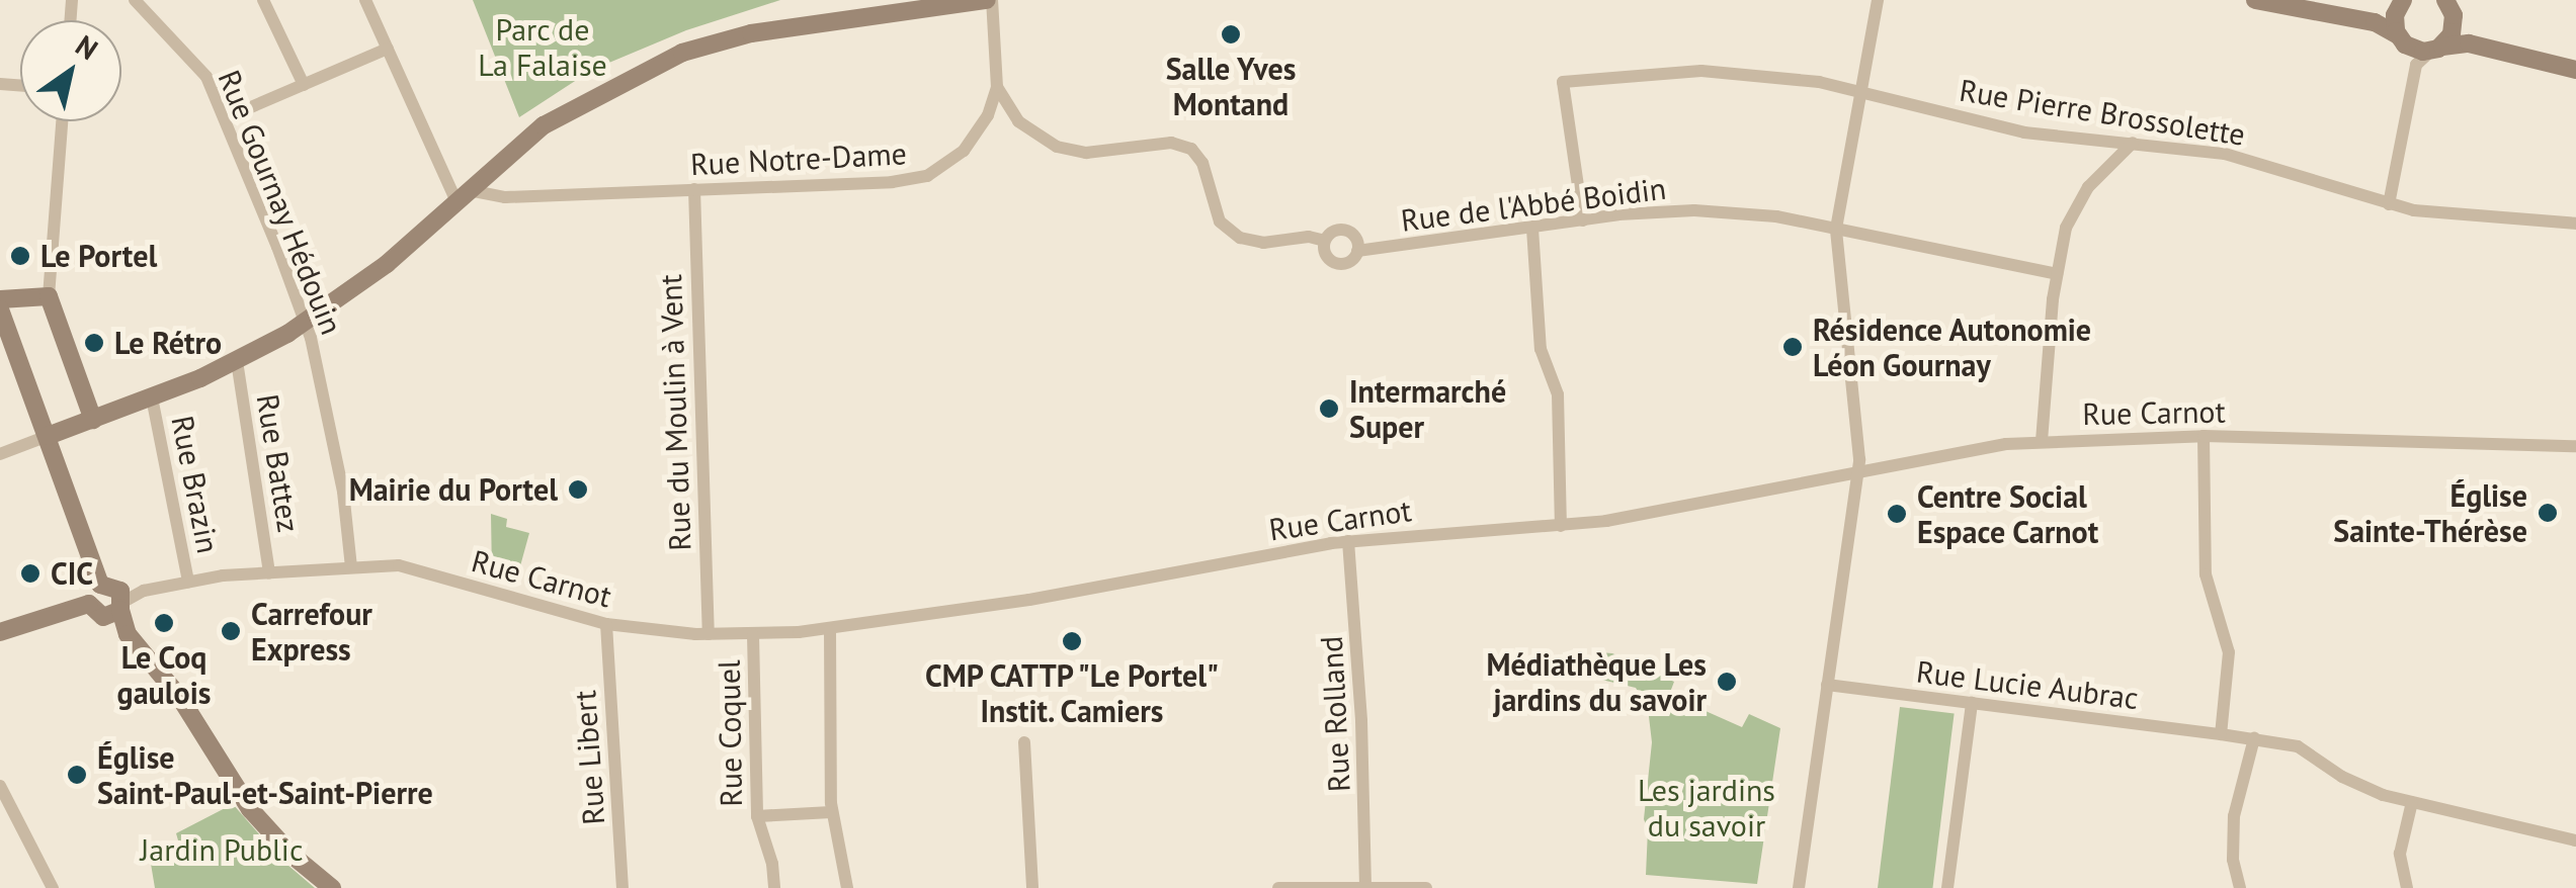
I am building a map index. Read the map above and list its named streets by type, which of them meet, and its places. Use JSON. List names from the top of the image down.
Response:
{
  "streets": {
    "street": [
      "Rue Pierre Brossolette",
      "Rue Notre-Dame",
      "Rue Gournay Hédouin",
      "Rue de l'Abbé Boidin",
      "Rue du Moulin à Vent",
      "Rue Carnot",
      "Rue Battez",
      "Rue Brazin",
      "Rue Lucie Aubrac",
      "Rue Rolland",
      "Rue Coquel",
      "Rue Libert"
    ]
  },
  "crossings": [
    ["Rue Pierre Brossolette", "Rue de l'Abbé Boidin"],
    ["Rue Notre-Dame", "Rue du Moulin à Vent"],
    ["Rue Gournay Hédouin", "Rue Carnot"],
    ["Rue du Moulin à Vent", "Rue Carnot"],
    ["Rue Carnot", "Rue Battez"],
    ["Rue Carnot", "Rue Brazin"],
    ["Rue Carnot", "Rue Rolland"],
    ["Rue Carnot", "Rue Coquel"],
    ["Rue Carnot", "Rue Libert"]
  ],
  "parks": ["Parc de La Falaise", "Les jardins du savoir", "Jardin Public"],
  "places": [
    "Salle Yves Montand",
    "Le Portel",
    "Le Rétro",
    "Résidence Autonomie Léon Gournay",
    "Intermarché Super",
    "Mairie du Portel",
    "Église Sainte-Thérèse",
    "Centre Social Espace Carnot",
    "CIC",
    "Le Coq gaulois",
    "Carrefour Express",
    "CMP CATTP \"Le Portel\" Instit. Camiers",
    "Médiathèque Les jardins du savoir",
    "Église Saint-Paul-et-Saint-Pierre"
  ],
  "north": "top right"
}
